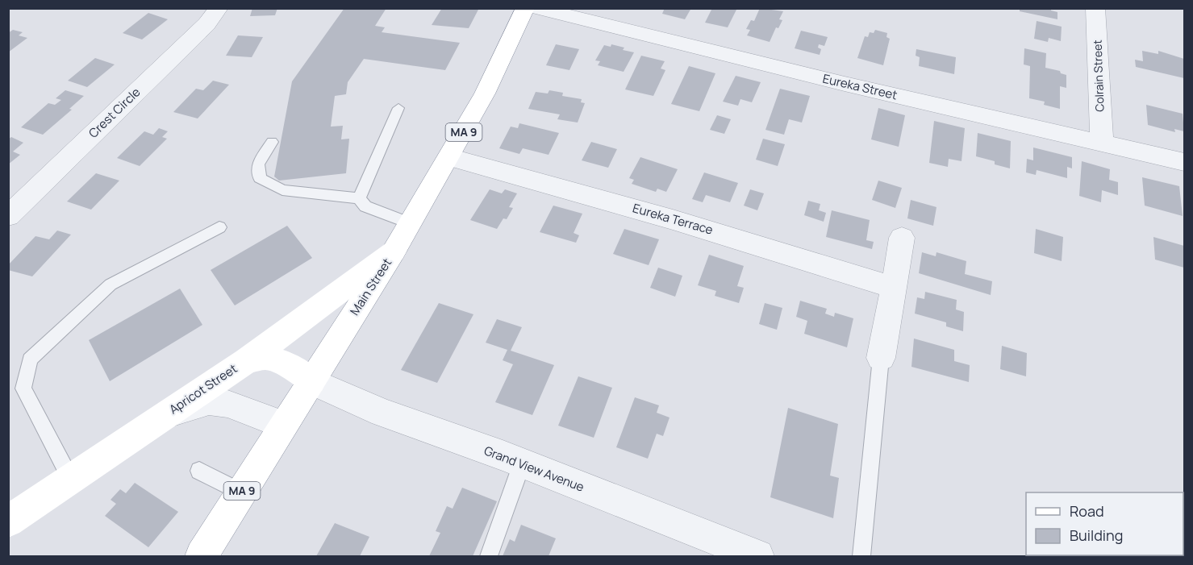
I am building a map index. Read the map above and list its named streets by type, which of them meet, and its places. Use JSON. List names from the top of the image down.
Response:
{
  "streets": {
    "main road": ["MA 9", "Main Street", "Apricot Street"],
    "street": [
      "Colrain Street",
      "Eureka Street",
      "Crest Circle",
      "Eureka Terrace",
      "Grand View Avenue"
    ]
  },
  "crossings": [
    ["Colrain Street", "Eureka Street"],
    ["Eureka Terrace", "Main Street"],
    ["Main Street", "Apricot Street"],
    ["Main Street", "Grand View Avenue"]
  ],
  "legend": ["Road", "Building"]
}
